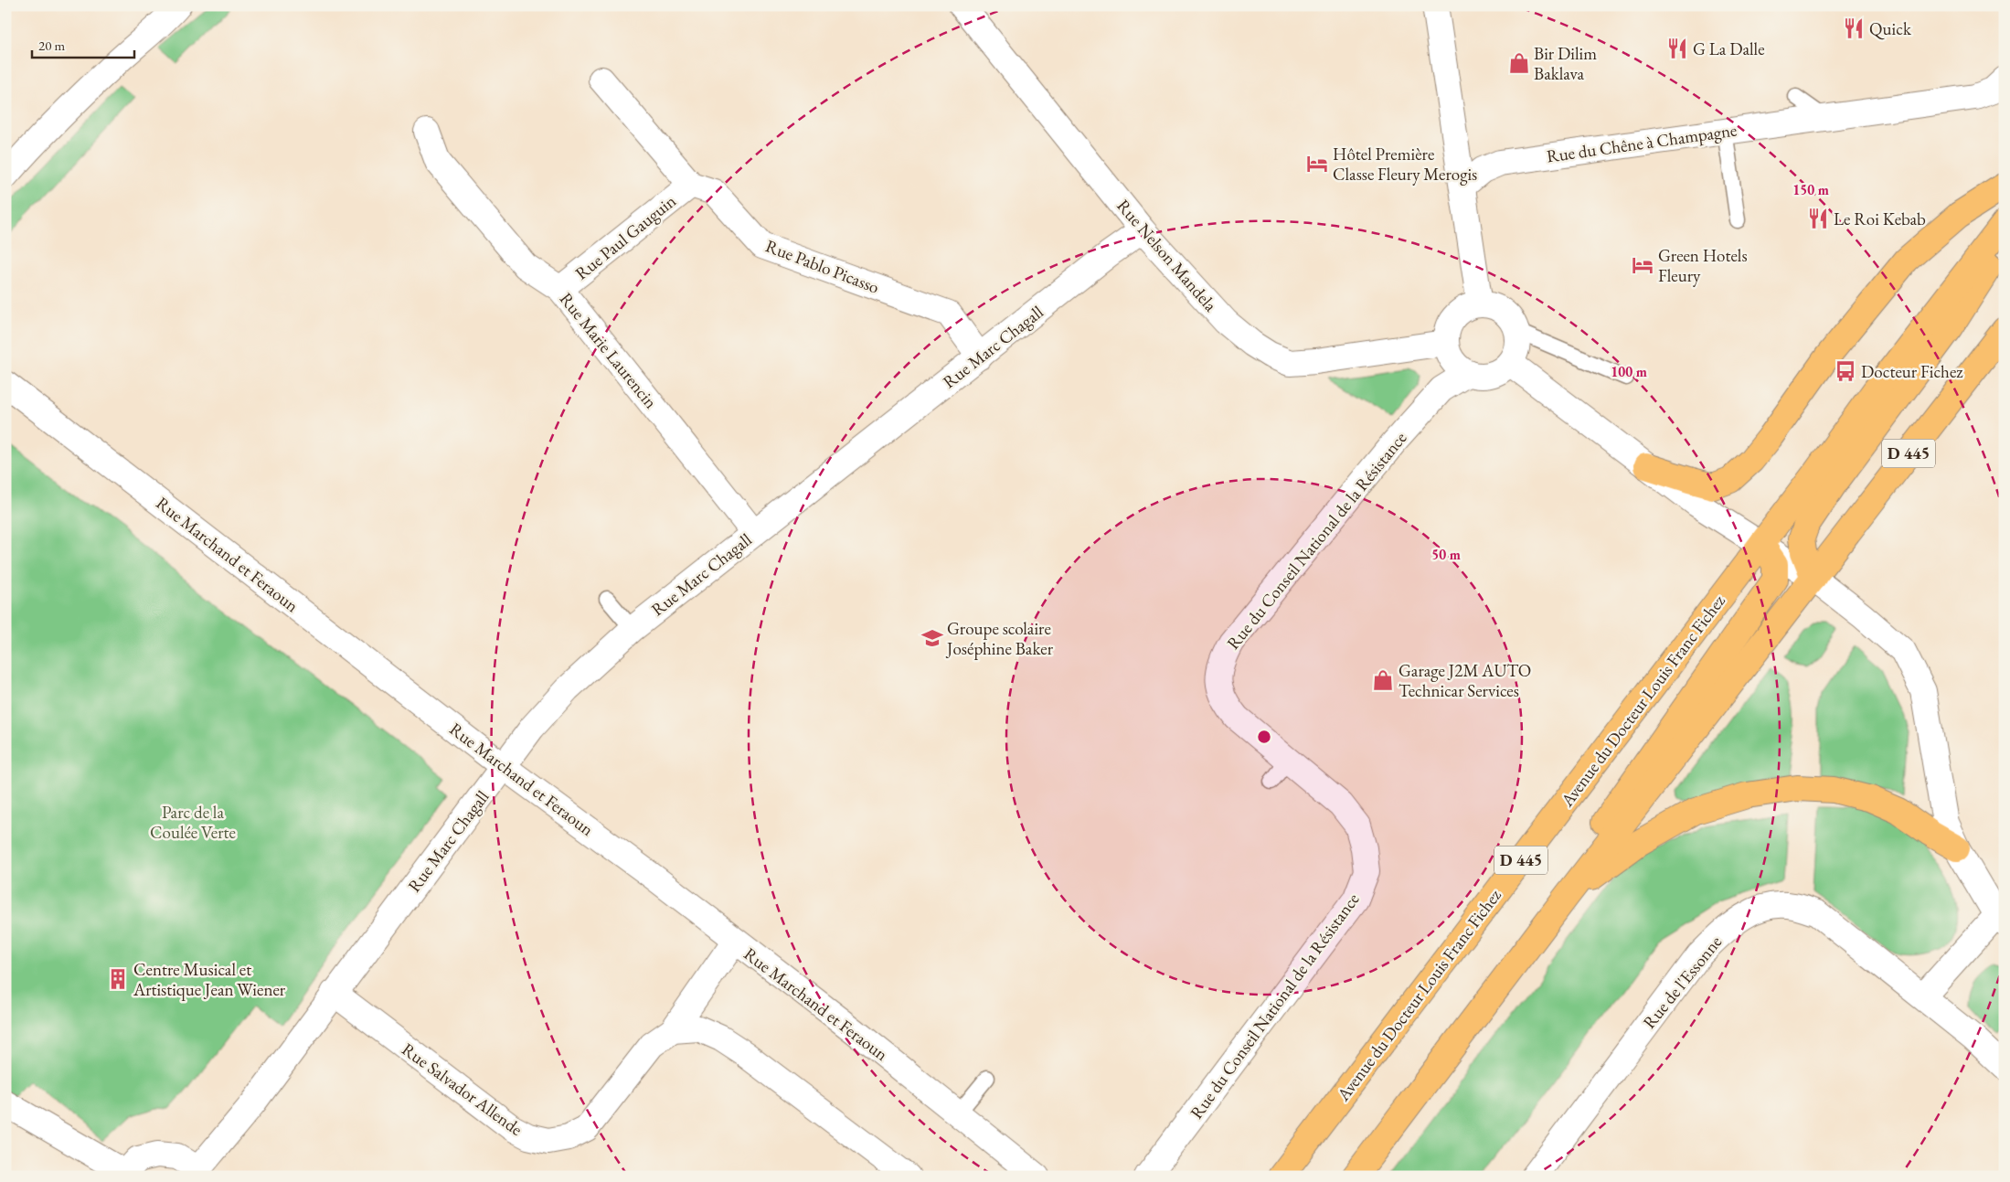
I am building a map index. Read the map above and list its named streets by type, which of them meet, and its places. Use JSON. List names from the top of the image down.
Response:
{
  "streets": {
    "main road": ["D 445", "Avenue du Docteur Louis Franc Fichez"],
    "street": [
      "Rue du Chêne à Champagne",
      "Rue Paul Gauguin",
      "Rue Nelson Mandela",
      "Rue Pablo Picasso",
      "Rue Marc Chagall",
      "Rue Marie Laurencin",
      "Rue du Conseil National de la Résistance",
      "Rue Marchand et Feraoun",
      "Rue de l'Essonne",
      "Rue Salvador Allende"
    ]
  },
  "crossings": [
    ["Rue Paul Gauguin", "Rue Pablo Picasso"],
    ["Rue Paul Gauguin", "Rue Marie Laurencin"],
    ["Rue Nelson Mandela", "Rue Marc Chagall"],
    ["Rue Nelson Mandela", "Rue du Conseil National de la Résistance"],
    ["Rue Pablo Picasso", "Rue Marc Chagall"],
    ["Rue Marc Chagall", "Rue Marie Laurencin"],
    ["Rue Marc Chagall", "Rue Marchand et Feraoun"],
    ["Rue Marc Chagall", "Rue Salvador Allende"]
  ],
  "parks": ["Parc de la Coulée Verte"],
  "places": {
    "restaurant": ["Quick", "G La Dalle", "Le Roi Kebab"],
    "shop": ["Bir Dilim Baklava", "Garage J2M AUTO Technicar Services"],
    "hotel": ["Hôtel Première Classe Fleury Merogis", "Green Hotels Fleury"],
    "bus stop": ["Docteur Fichez"],
    "school or university": ["Groupe scolaire Joséphine Baker"],
    "building": ["Centre Musical et Artistique Jean Wiener"]
  },
  "scale_bar": "20 m",
  "rings": ["150 m", "100 m", "50 m"]
}
